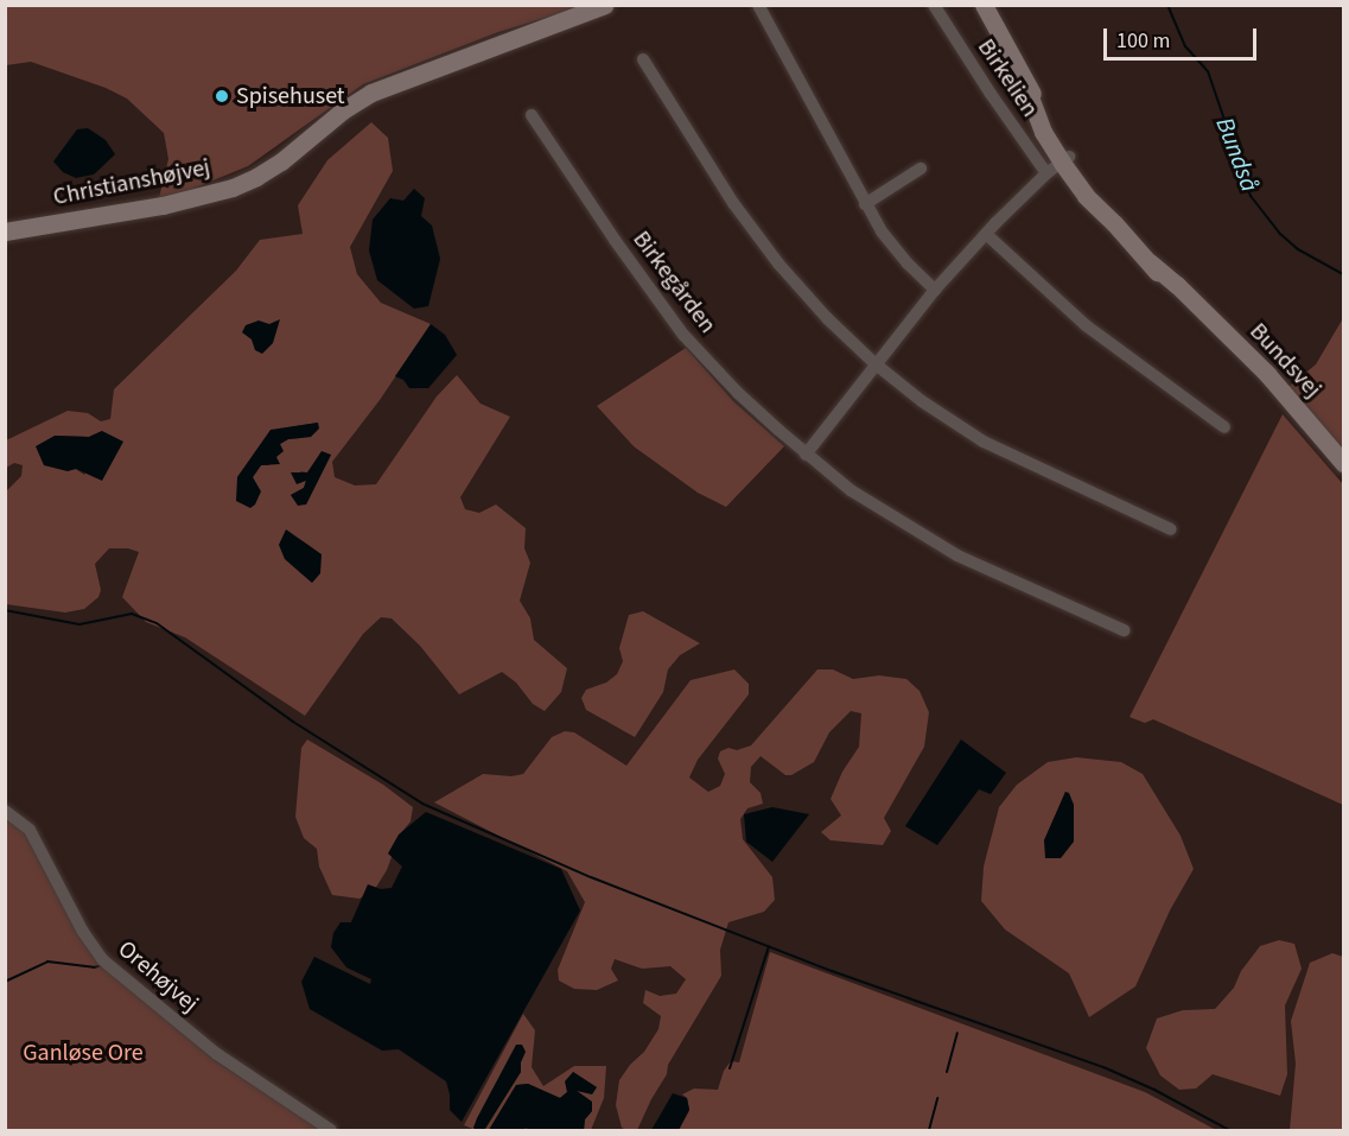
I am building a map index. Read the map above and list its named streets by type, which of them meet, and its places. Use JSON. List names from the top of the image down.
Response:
{
  "streets": {
    "street": [
      "Birkelien",
      "Christianshøjvej",
      "Birkegården",
      "Bundsvej",
      "Orehøjvej"
    ]
  },
  "crossings": [
    ["Birkelien", "Bundsvej"]
  ],
  "water": ["Bundså"],
  "parks": ["Ganløse Ore"],
  "places": ["Spisehuset"],
  "scale_bar": "100 m"
}
